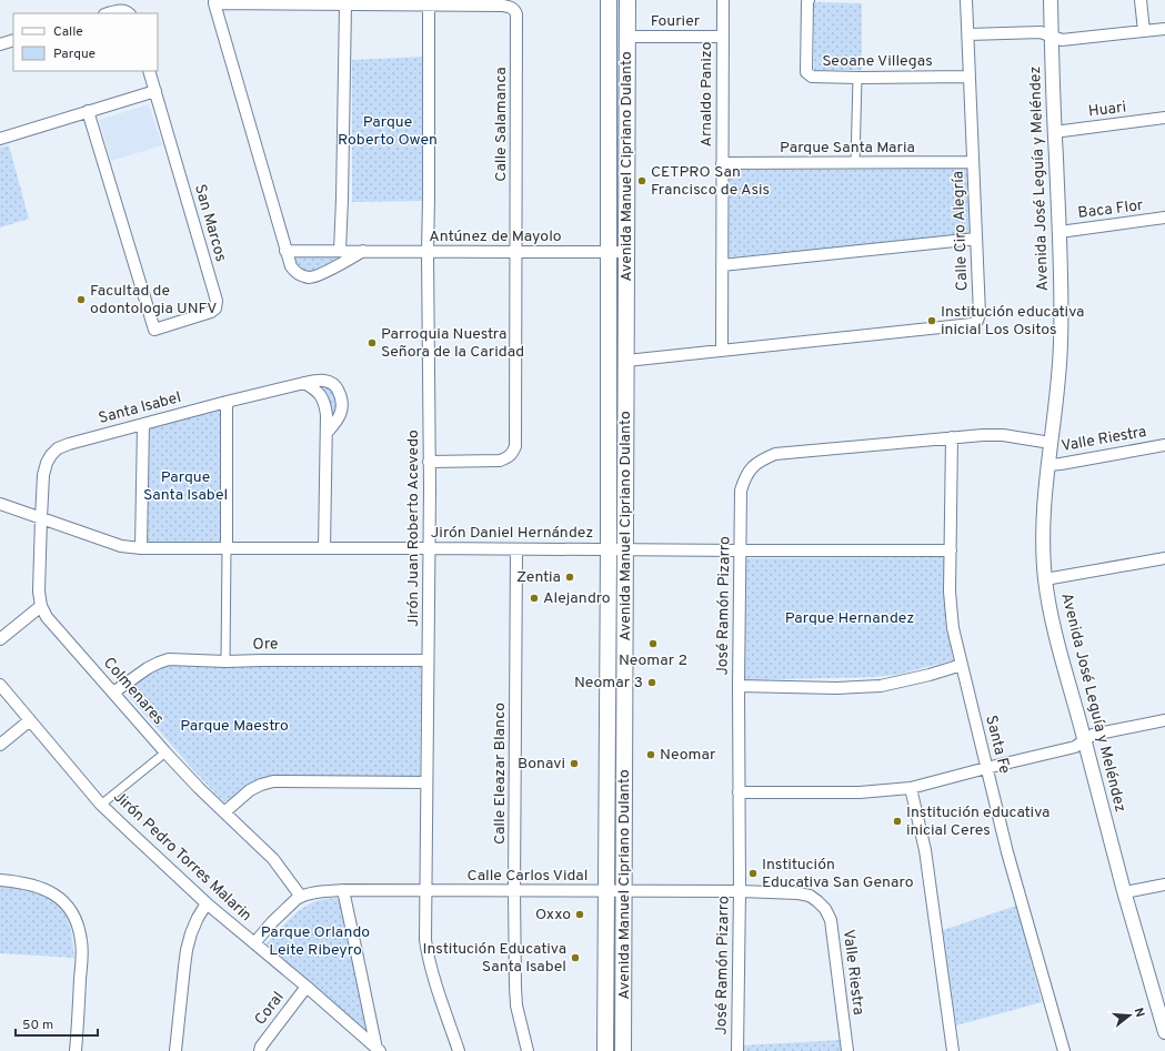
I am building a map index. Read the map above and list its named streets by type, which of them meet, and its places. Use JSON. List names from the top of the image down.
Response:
{
  "streets": {
    "main road": ["Avenida Manuel Cipriano Dulanto"],
    "street": [
      "Fourier",
      "Seoane Villegas",
      "Arnaldo Panizo",
      "Huari",
      "Calle Salamanca",
      "Parque Santa Maria",
      "Avenida José Leguía y Meléndez",
      "Baca Flor",
      "San Marcos",
      "Calle Ciro Alegría",
      "Antúnez de Mayolo",
      "Santa Isabel",
      "Valle Riestra",
      "Jirón Juan Roberto Acevedo",
      "Jirón Daniel Hernández",
      "José Ramón Pizarro",
      "Ore",
      "Colmenares",
      "Santa Fe",
      "Calle Eleazar Blanco",
      "Jirón Pedro Torres Malarin",
      "Calle Carlos Vidal",
      "Coral"
    ]
  },
  "crossings": [
    ["Fourier", "Arnaldo Panizo"],
    ["Fourier", "Avenida Manuel Cipriano Dulanto"],
    ["Seoane Villegas", "Calle Ciro Alegría"],
    ["Arnaldo Panizo", "Parque Santa Maria"],
    ["Arnaldo Panizo", "Calle Ciro Alegría"],
    ["Huari", "Avenida José Leguía y Meléndez"],
    ["Calle Salamanca", "Antúnez de Mayolo"],
    ["Calle Salamanca", "Jirón Juan Roberto Acevedo"],
    ["Parque Santa Maria", "Calle Ciro Alegría"],
    ["Avenida Manuel Cipriano Dulanto", "Calle Ciro Alegría"],
    ["Avenida Manuel Cipriano Dulanto", "Antúnez de Mayolo"],
    ["Avenida Manuel Cipriano Dulanto", "Jirón Daniel Hernández"],
    ["Avenida Manuel Cipriano Dulanto", "Calle Carlos Vidal"],
    ["Avenida José Leguía y Meléndez", "Baca Flor"],
    ["Avenida José Leguía y Meléndez", "Valle Riestra"],
    ["Avenida José Leguía y Meléndez", "José Ramón Pizarro"],
    ["Antúnez de Mayolo", "Jirón Juan Roberto Acevedo"],
    ["Santa Isabel", "Jirón Daniel Hernández"],
    ["Santa Isabel", "Colmenares"],
    ["Valle Riestra", "Calle Carlos Vidal"],
    ["Jirón Juan Roberto Acevedo", "Jirón Daniel Hernández"],
    ["Jirón Juan Roberto Acevedo", "Ore"],
    ["Jirón Juan Roberto Acevedo", "Calle Carlos Vidal"],
    ["Jirón Daniel Hernández", "José Ramón Pizarro"],
    ["Jirón Daniel Hernández", "Colmenares"],
    ["Jirón Daniel Hernández", "Santa Fe"],
    ["Jirón Daniel Hernández", "Calle Eleazar Blanco"],
    ["José Ramón Pizarro", "Santa Fe"],
    ["José Ramón Pizarro", "Calle Carlos Vidal"],
    ["Ore", "Colmenares"],
    ["Colmenares", "Calle Carlos Vidal"],
    ["Calle Eleazar Blanco", "Calle Carlos Vidal"],
    ["Jirón Pedro Torres Malarin", "Calle Carlos Vidal"],
    ["Jirón Pedro Torres Malarin", "Coral"]
  ],
  "parks": [
    "Parque Roberto Owen",
    "Parque Santa Isabel",
    "Parque Hernandez",
    "Parque Maestro",
    "Parque Orlando Leite Ribeyro"
  ],
  "places": [
    "CETPRO San Francisco de Asis",
    "Facultad de odontologia UNFV",
    "Institución educativa inicial Los Ositos",
    "Parroquia Nuestra Señora de la Caridad",
    "Zentia",
    "Alejandro",
    "Neomar 2",
    "Neomar 3",
    "Neomar",
    "Bonavi",
    "Institución educativa inicial Ceres",
    "Institución Educativa San Genaro",
    "Oxxo",
    "Institución Educativa Santa Isabel"
  ],
  "legend": ["Calle", "Parque"],
  "scale_bar": "50 m",
  "north": "right"
}
